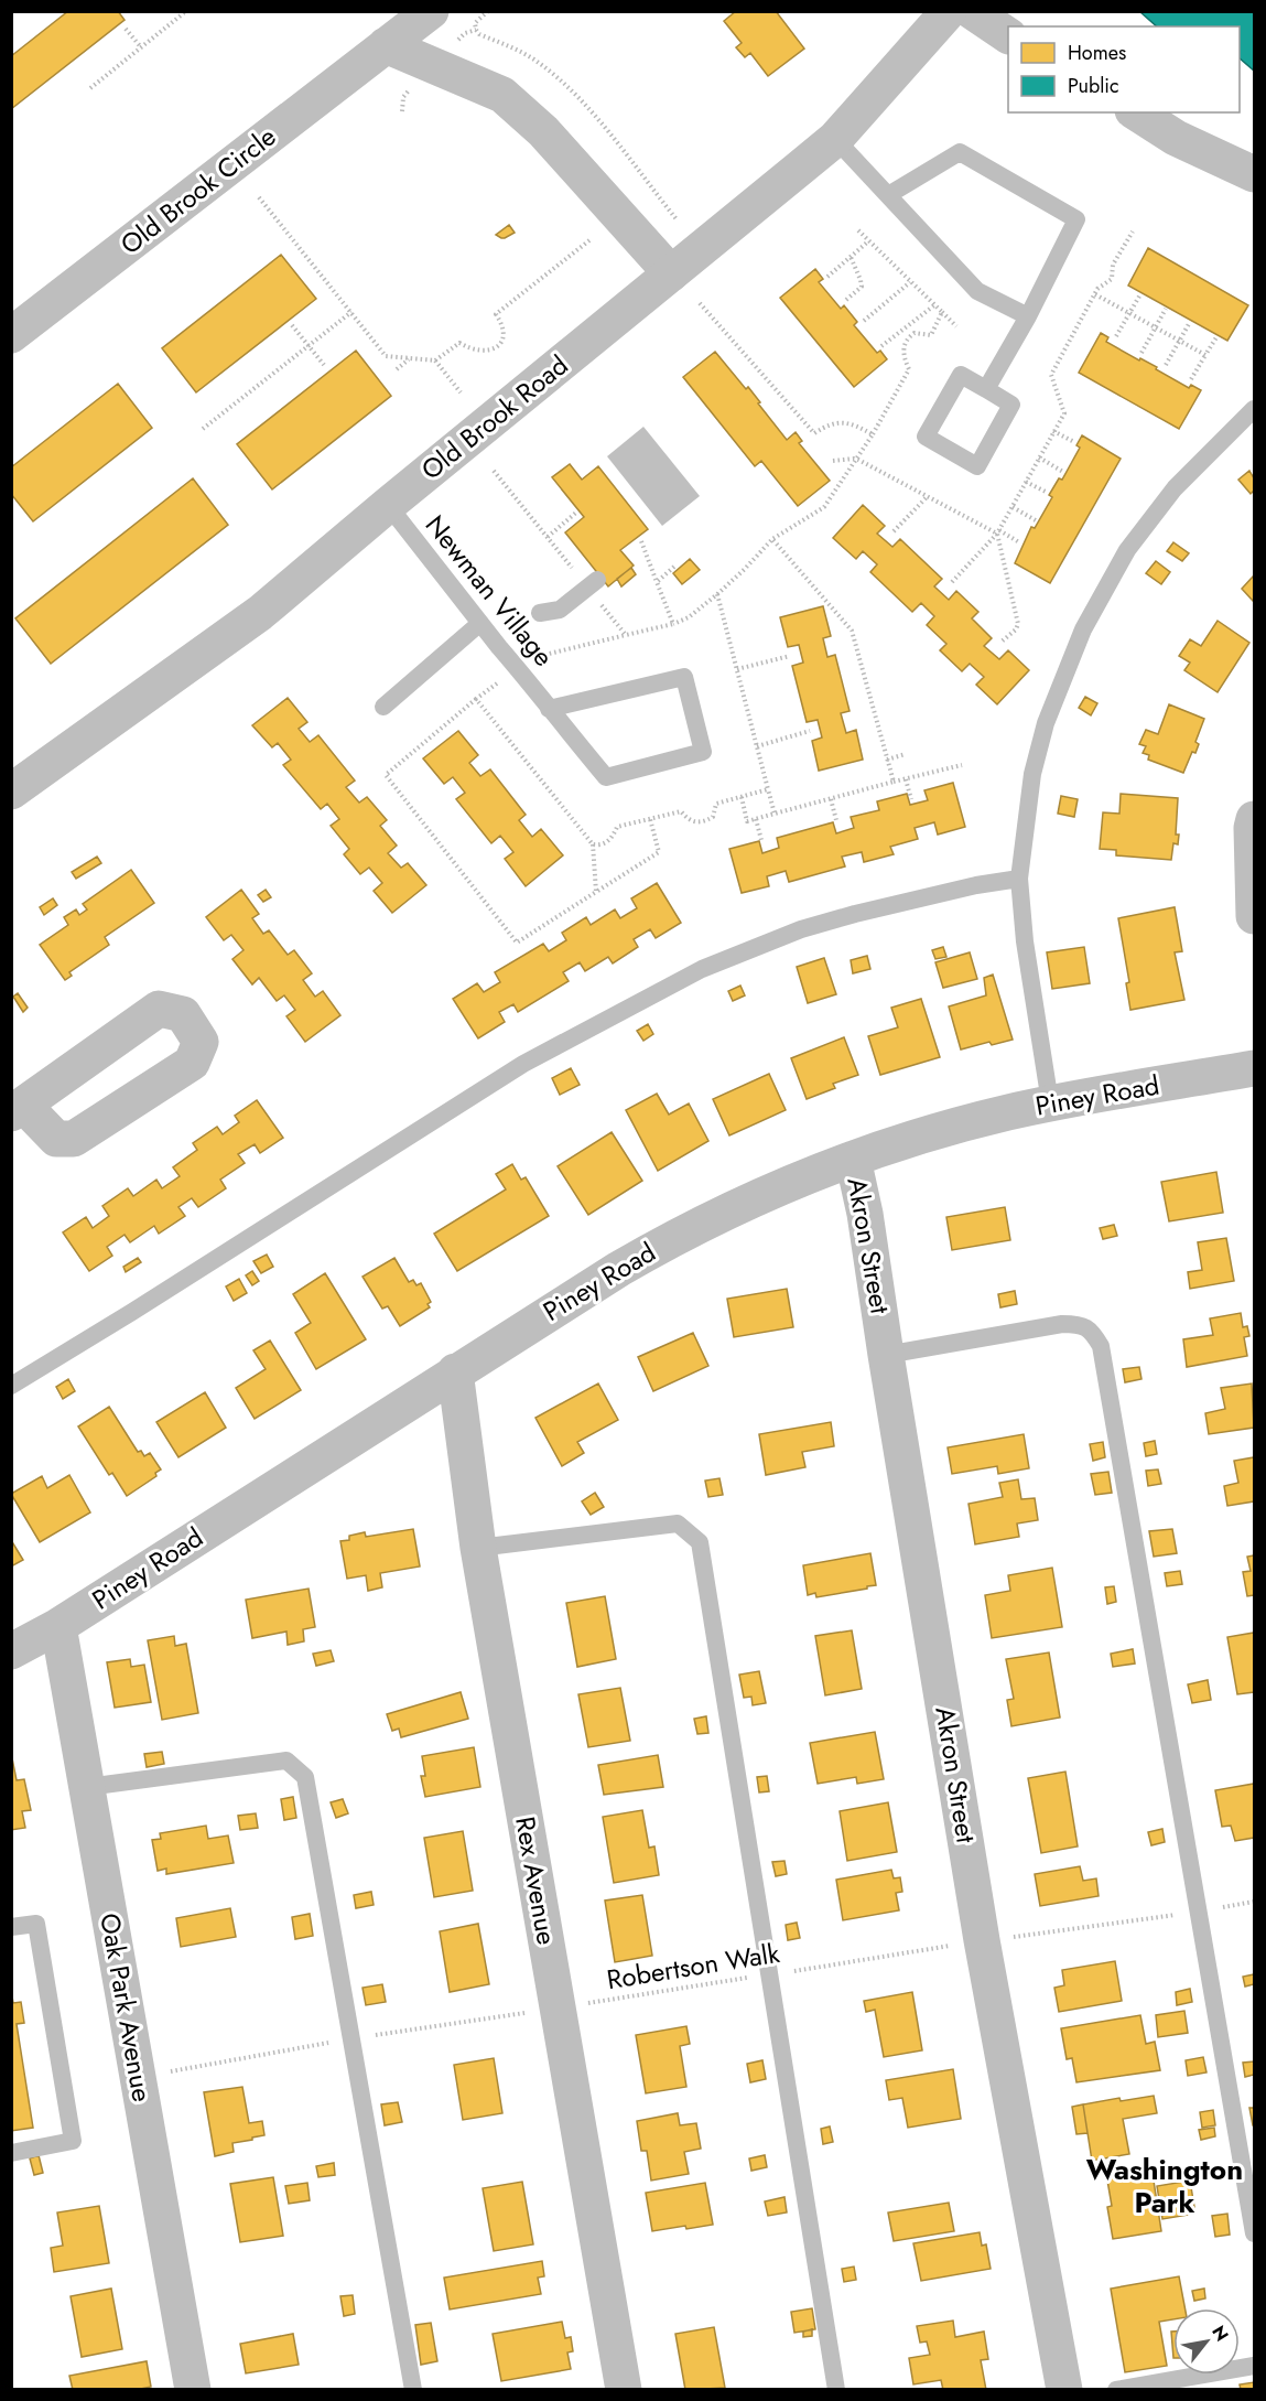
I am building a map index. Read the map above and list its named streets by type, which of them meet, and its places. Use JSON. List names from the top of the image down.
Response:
{
  "streets": {
    "street": [
      "Old Brook Circle",
      "Old Brook Road",
      "Piney Road",
      "Akron Street",
      "Rex Avenue",
      "Oak Park Avenue"
    ],
    "lane": ["Newman Village"],
    "path": ["Robertson Walk"]
  },
  "crossings": [
    ["Old Brook Road", "Newman Village"],
    ["Piney Road", "Akron Street"],
    ["Piney Road", "Rex Avenue"],
    ["Piney Road", "Oak Park Avenue"],
    ["Akron Street", "Robertson Walk"],
    ["Rex Avenue", "Robertson Walk"],
    ["Robertson Walk", "Oak Park Avenue"]
  ],
  "districts": ["Washington Park"],
  "legend": ["Homes", "Public"],
  "north": "top right"
}
